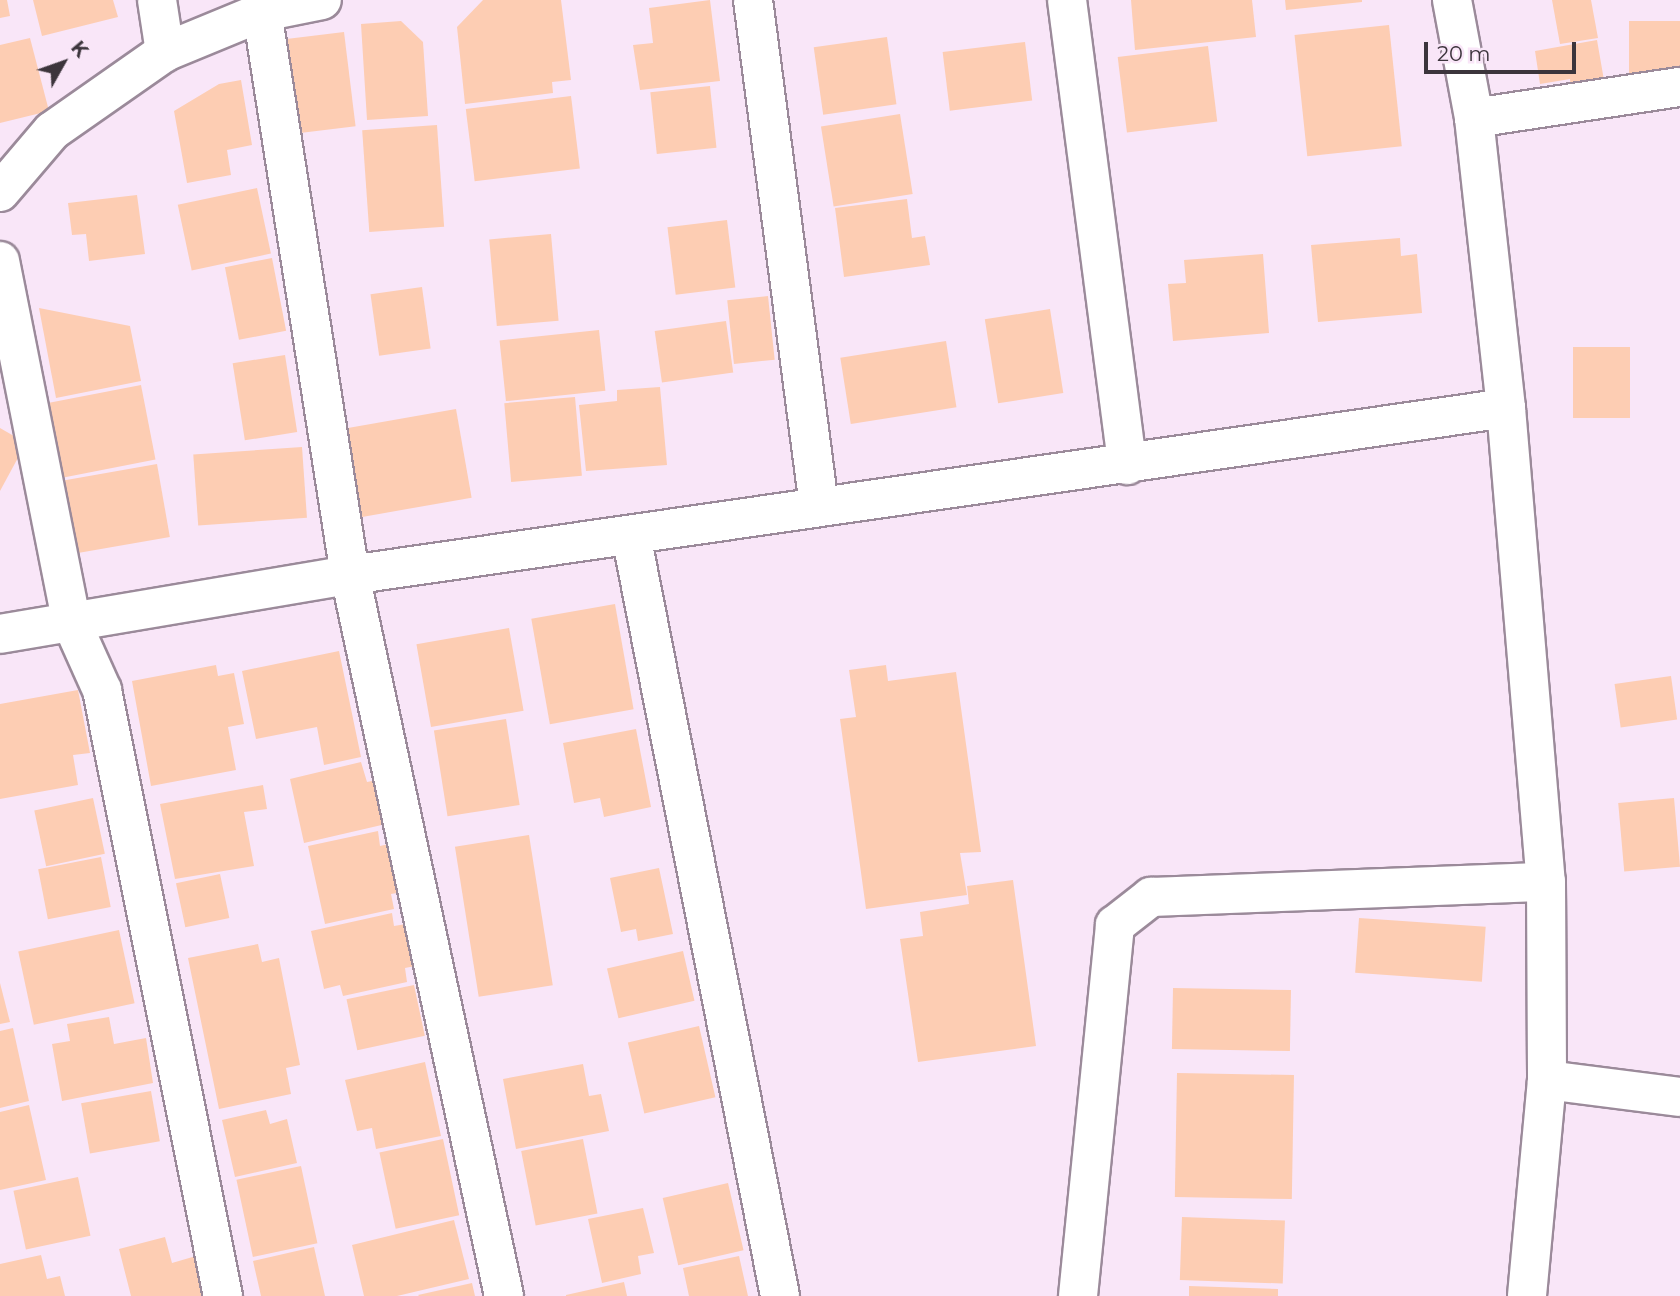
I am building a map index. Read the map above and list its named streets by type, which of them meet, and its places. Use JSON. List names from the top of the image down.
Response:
{
  "scale_bar": "20 m",
  "north": "top right"
}
